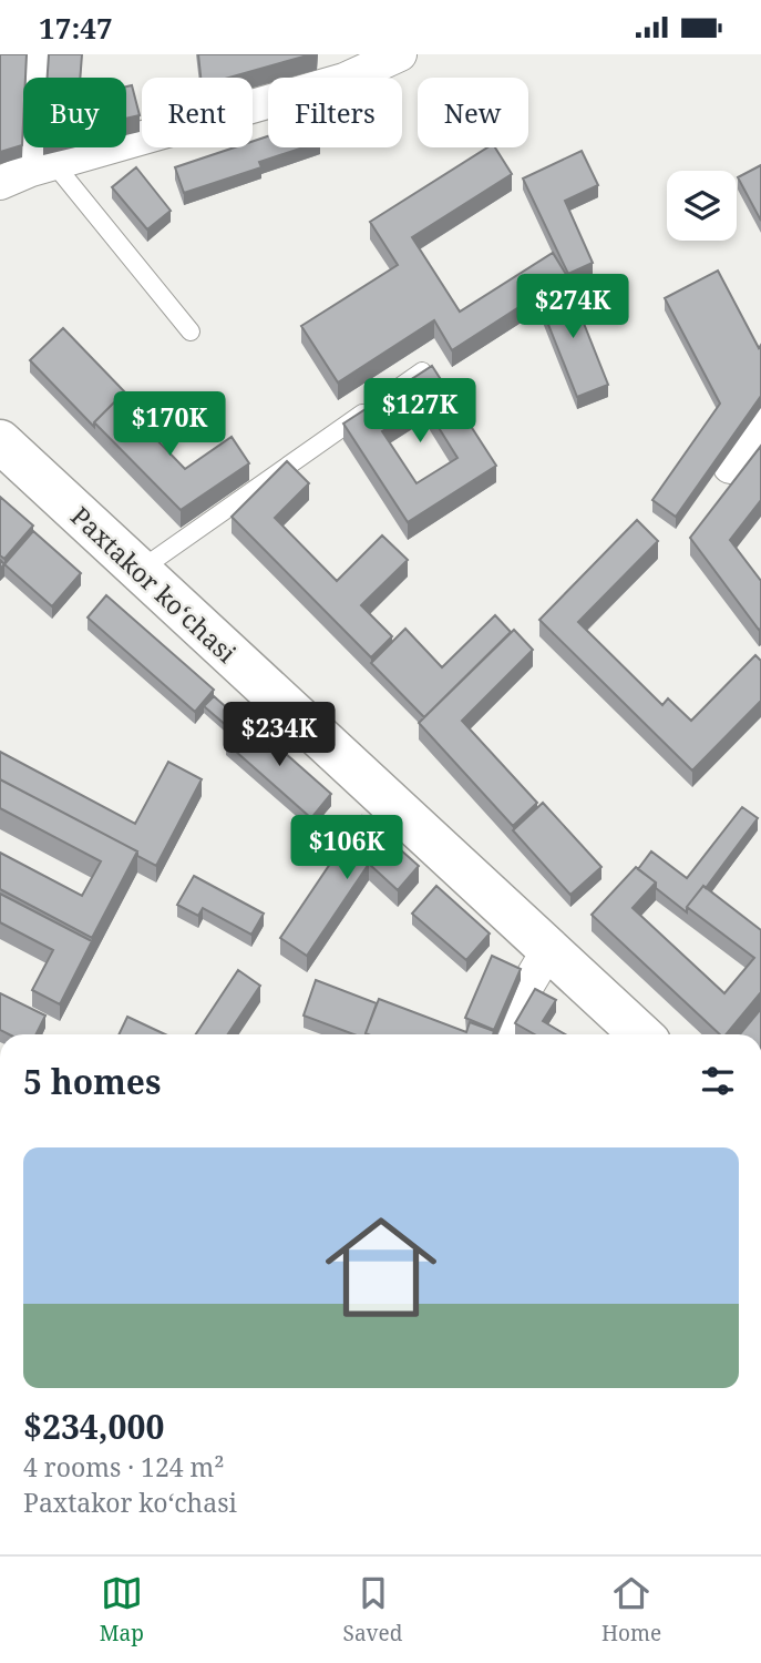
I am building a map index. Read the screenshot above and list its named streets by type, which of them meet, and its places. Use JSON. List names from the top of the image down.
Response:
{
  "streets": {
    "main road": ["Paxtakor koʻchasi"]
  },
  "page": {
    "status": "17:47",
    "chip": [
      "Buy",
      "Rent",
      "Filters",
      "New"
    ],
    "price": [
      "$274K",
      "$127K",
      "$170K",
      "$234K",
      "$106K"
    ],
    "heading": "5 homes",
    "list": [
      {
        "name": "$234,000",
        "note": "4 rooms · 124 m² · Paxtakor koʻchasi"
      }
    ],
    "tabs": ["Map", "Saved", "Home"]
  }
}
